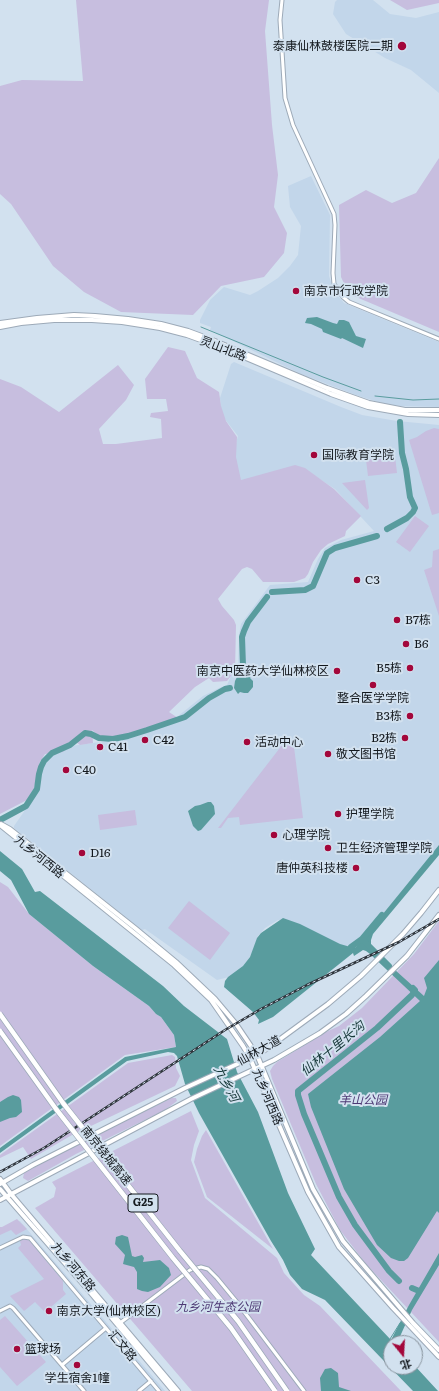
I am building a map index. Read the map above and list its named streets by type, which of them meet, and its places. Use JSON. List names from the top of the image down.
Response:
{
  "streets": {
    "highway": ["南京绕城高速", "G25"],
    "main road": [
      "灵山北路",
      "九乡河西路",
      "仙林大道",
      "九乡河东路"
    ],
    "street": ["汇文路"]
  },
  "crossings": [
    ["九乡河西路", "仙林大道"],
    ["仙林大道", "九乡河东路"]
  ],
  "water": ["仙林十里长沟", "九乡河"],
  "parks": ["羊山公园", "九乡河生态公园"],
  "places": [
    "泰康仙林鼓楼医院二期",
    "南京市行政学院",
    "国际教育学院",
    "C3",
    "B7栋",
    "B6",
    "B5栋",
    "南京中医药大学仙林校区",
    "整合医学学院",
    "B3栋",
    "B2栋",
    "C42",
    "活动中心",
    "C41",
    "敬文图书馆",
    "C40",
    "护理学院",
    "心理学院",
    "卫生经济管理学院",
    "D16",
    "唐仲英科技楼",
    "南京大学(仙林校区)",
    "篮球场",
    "学生宿舍1幢"
  ],
  "north": "bottom"
}
